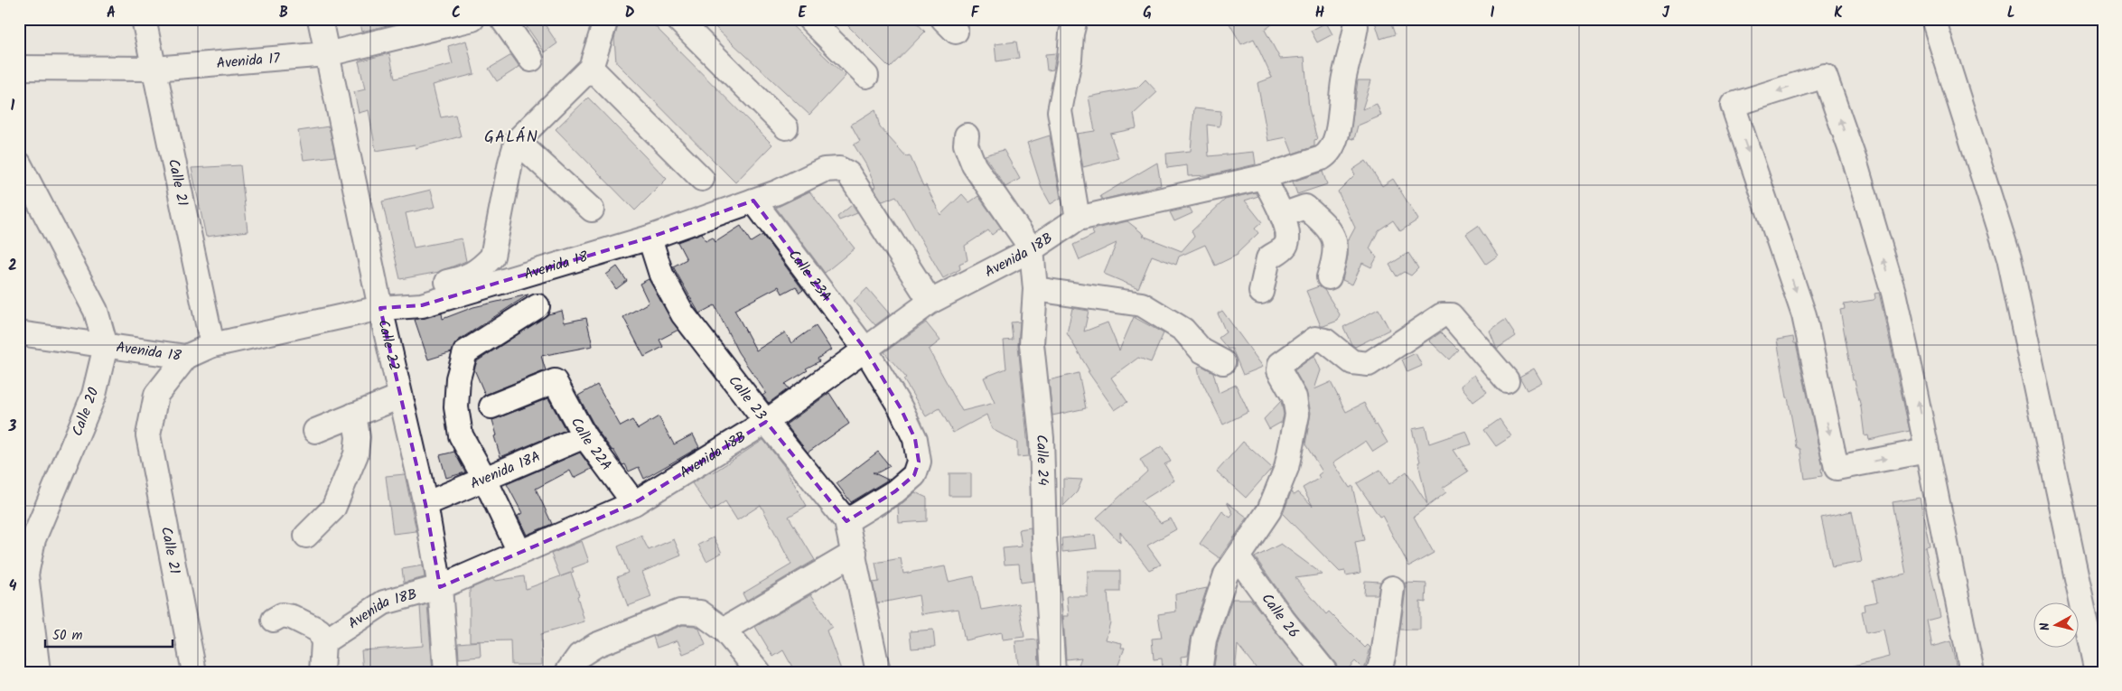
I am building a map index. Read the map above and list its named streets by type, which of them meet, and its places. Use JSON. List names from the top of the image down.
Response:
{
  "streets": {
    "street": [
      "Avenida 17",
      "Calle 21",
      "Avenida 18B",
      "Avenida 18",
      "Calle 23A",
      "Calle 22",
      "Calle 23",
      "Calle 20",
      "Calle 22A",
      "Calle 24",
      "Avenida 18A",
      "Calle 26"
    ]
  },
  "crossings": [
    ["Avenida 17", "Calle 21"],
    ["Avenida 17", "Calle 22"],
    ["Calle 21", "Avenida 18"],
    ["Avenida 18B", "Avenida 18"],
    ["Avenida 18B", "Calle 23A"],
    ["Avenida 18B", "Calle 22"],
    ["Avenida 18B", "Calle 23"],
    ["Avenida 18B", "Calle 22A"],
    ["Avenida 18B", "Calle 24"],
    ["Avenida 18", "Calle 23A"],
    ["Avenida 18", "Calle 22"],
    ["Avenida 18", "Calle 23"],
    ["Avenida 18", "Calle 20"],
    ["Calle 22", "Avenida 18A"],
    ["Calle 22A", "Avenida 18A"]
  ],
  "districts": ["GALÁN"],
  "scale_bar": "50 m",
  "north": "left",
  "grid": {
    "columns": [
      "A",
      "B",
      "C",
      "D",
      "E",
      "F",
      "G",
      "H",
      "I",
      "J",
      "K",
      "L"
    ],
    "rows": [
      "1",
      "2",
      "3",
      "4"
    ]
  }
}
